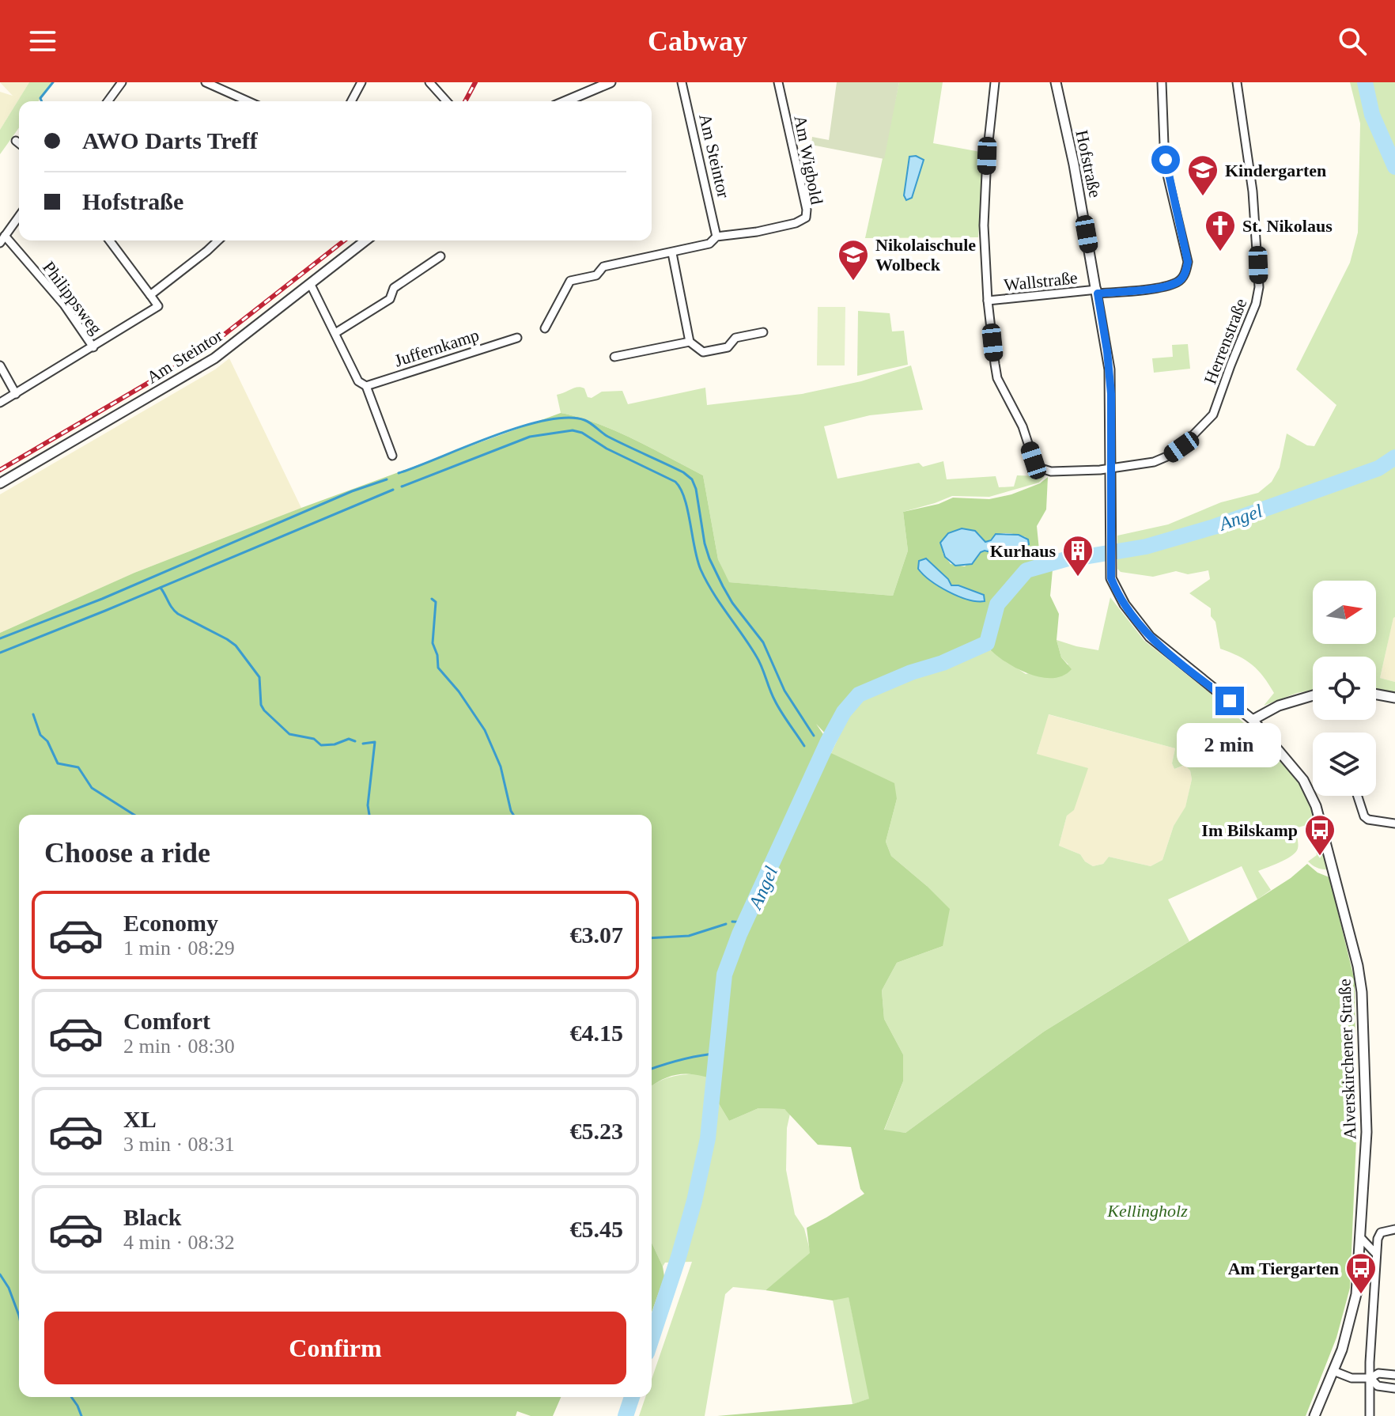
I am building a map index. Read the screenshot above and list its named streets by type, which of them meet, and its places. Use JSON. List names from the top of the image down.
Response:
{
  "streets": {
    "street": [
      "Am Steintor",
      "Am Wigbold",
      "Hofstraße",
      "Wallstraße",
      "Philippsweg",
      "Herrenstraße",
      "Juffernkamp",
      "Alverskirchener Straße"
    ]
  },
  "crossings": [
    ["Am Steintor", "Am Wigbold"],
    ["Hofstraße", "Wallstraße"],
    ["Hofstraße", "Herrenstraße"],
    ["Hofstraße", "Alverskirchener Straße"],
    ["Wallstraße", "Herrenstraße"]
  ],
  "water": ["Angel"],
  "parks": ["Kellingholz"],
  "places": {
    "school or university": ["Kindergarten", "Nikolaischule Wolbeck"],
    "church": ["St. Nikolaus"],
    "building": ["Kurhaus"],
    "bus stop": ["Im Bilskamp", "Am Tiergarten"]
  },
  "north": "right",
  "page": {
    "header": "Cabway",
    "banner": ["AWO Darts Treff", "Hofstraße"],
    "bubble": "2 min",
    "heading": "Choose a ride",
    "list": [
      {
        "name": "Economy",
        "note": "1 min · 08:29",
        "value": "€3.07"
      },
      {
        "name": "Comfort",
        "note": "2 min · 08:30",
        "value": "€4.15"
      },
      {
        "name": "XL",
        "note": "3 min · 08:31",
        "value": "€5.23"
      },
      {
        "name": "Black",
        "note": "4 min · 08:32",
        "value": "€5.45"
      }
    ],
    "buttons": "Confirm"
  }
}
